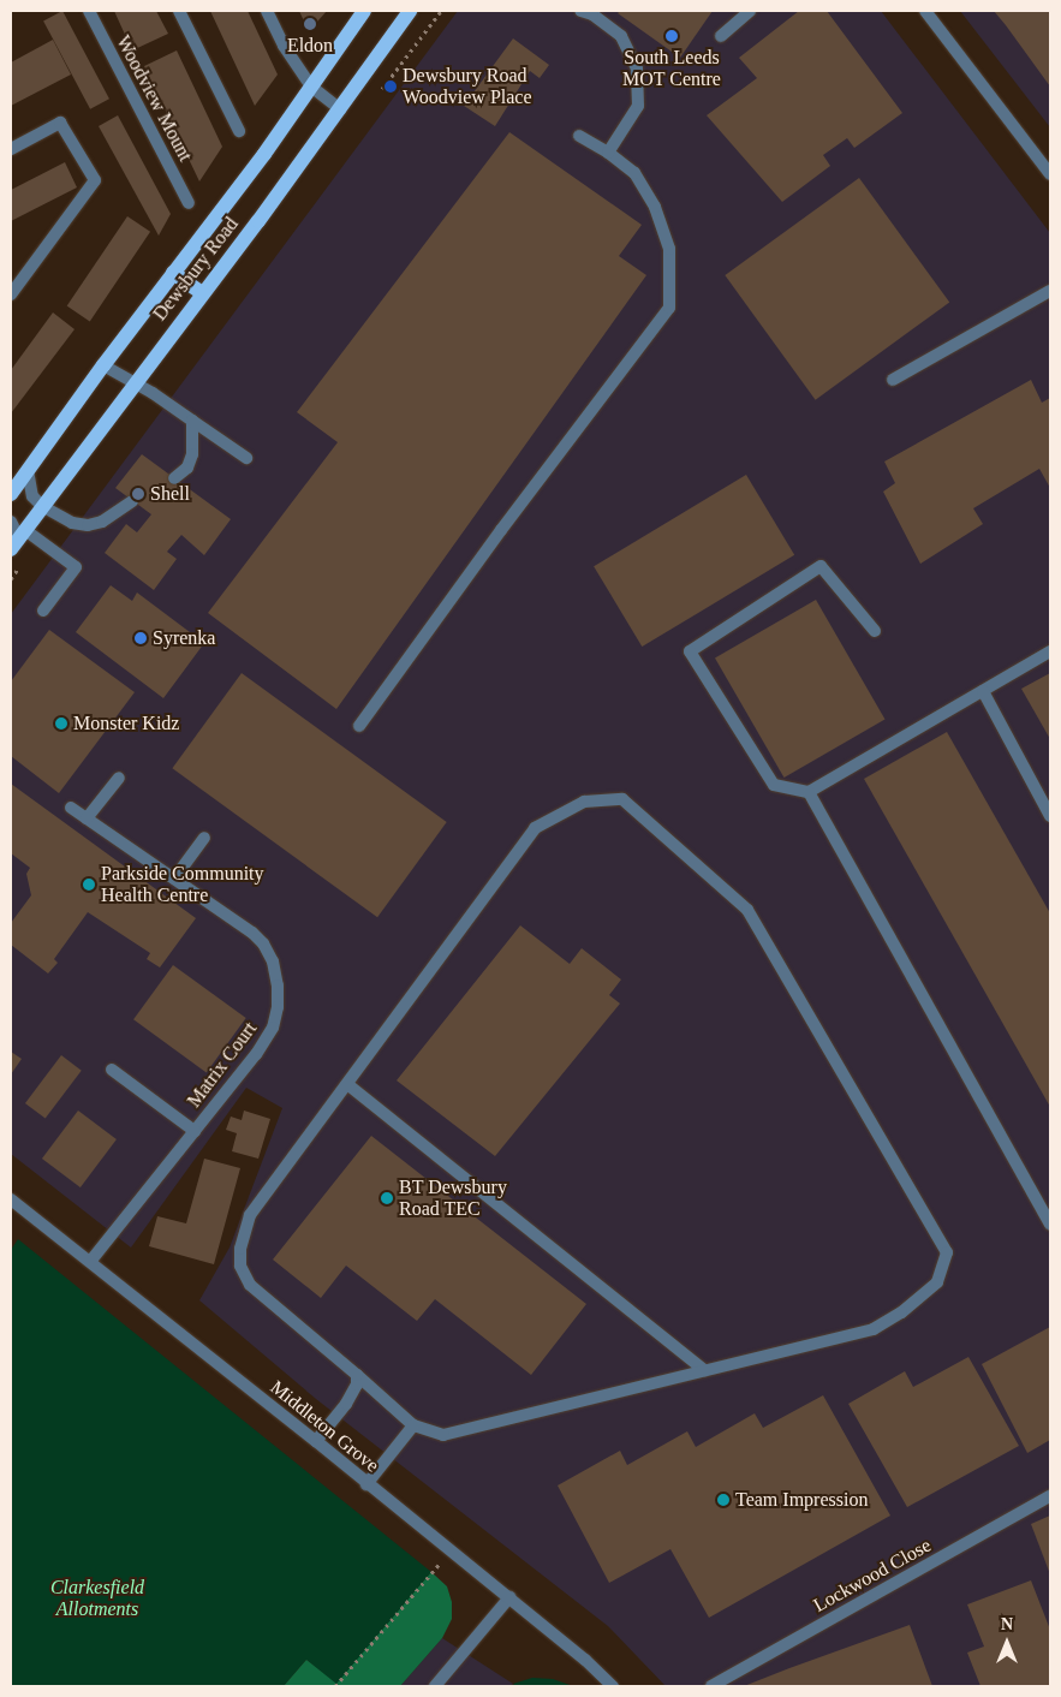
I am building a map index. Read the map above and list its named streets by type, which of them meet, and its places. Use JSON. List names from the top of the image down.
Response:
{
  "streets": {
    "main road": ["Dewsbury Road"],
    "street": [
      "Woodview Mount",
      "Matrix Court",
      "Middleton Grove",
      "Lockwood Close"
    ]
  },
  "crossings": [
    ["Matrix Court", "Middleton Grove"]
  ],
  "parks": ["Clarkesfield Allotments"],
  "places": [
    "Eldon",
    "South Leeds MOT Centre",
    "Dewsbury Road Woodview Place",
    "Shell",
    "Syrenka",
    "Monster Kidz",
    "Parkside Community Health Centre",
    "BT Dewsbury Road TEC",
    "Team Impression"
  ],
  "north": "top"
}
